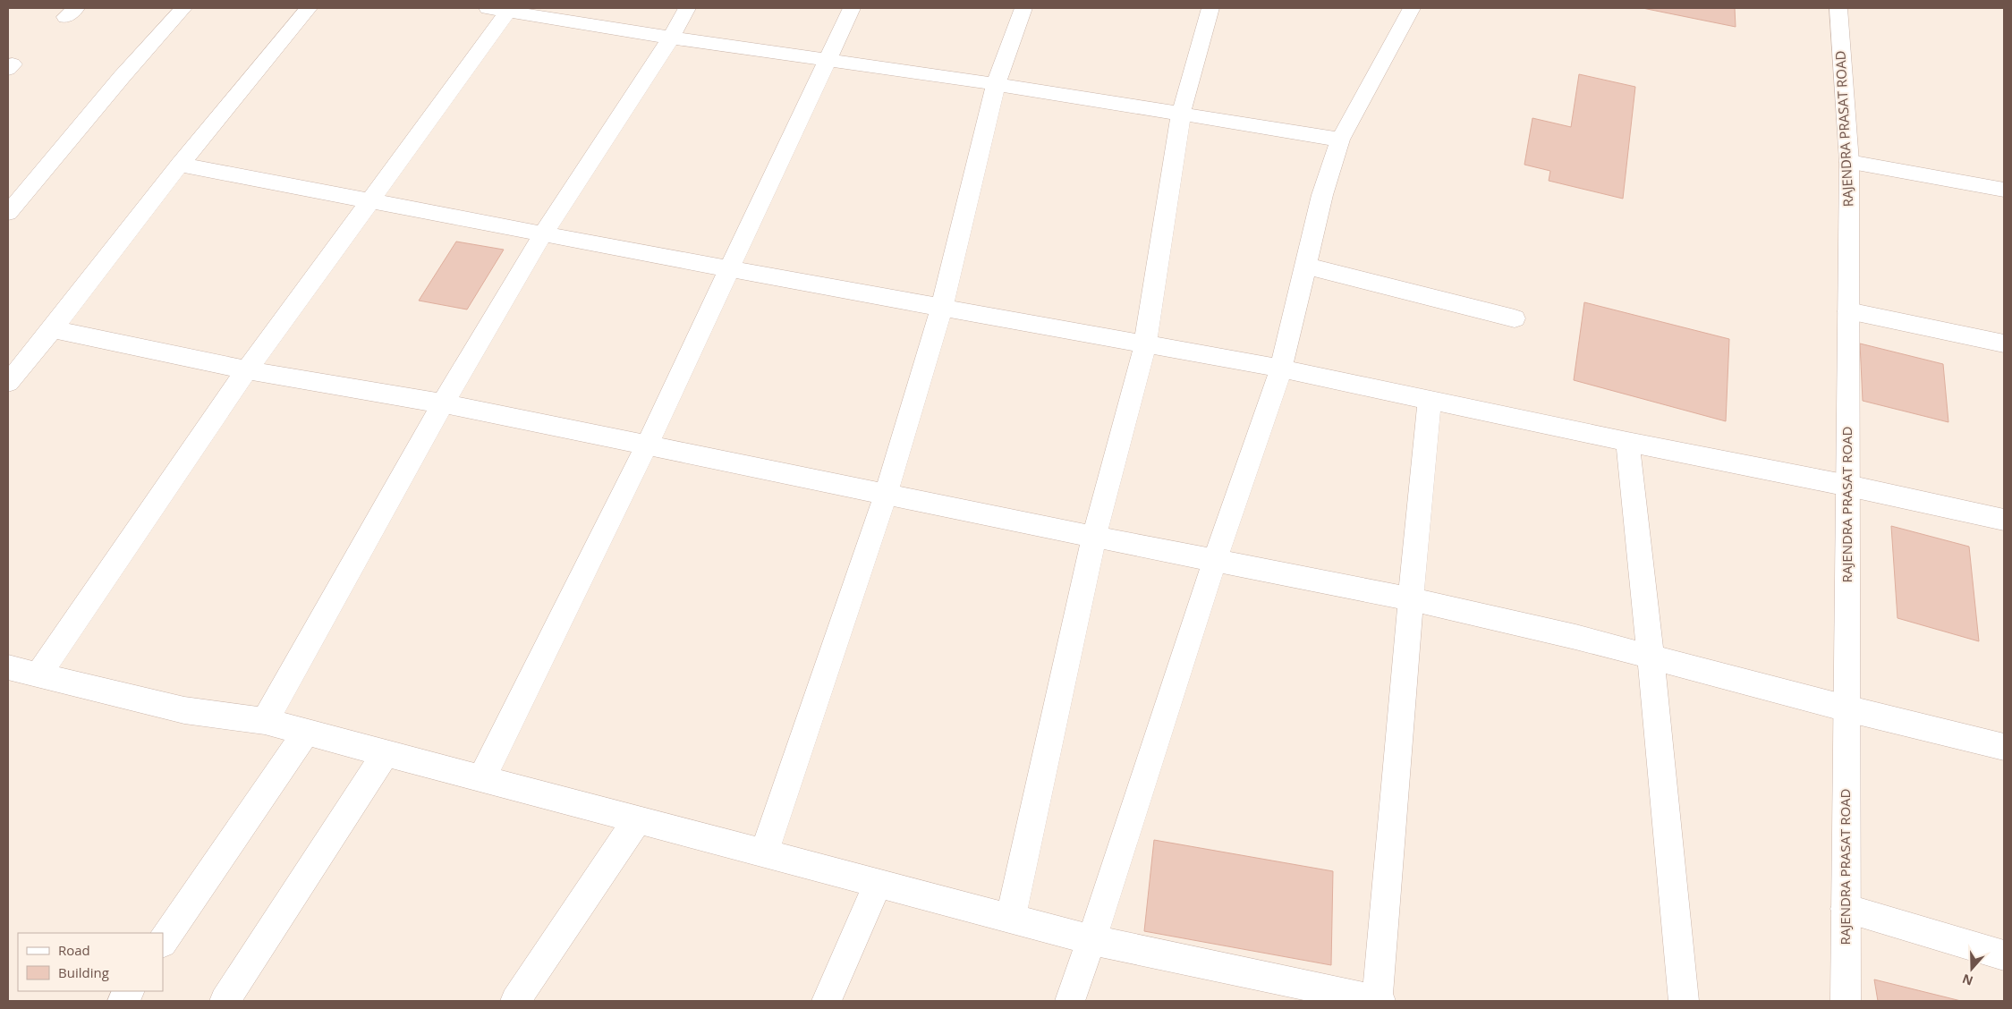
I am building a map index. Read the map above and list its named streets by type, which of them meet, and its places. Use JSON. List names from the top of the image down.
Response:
{
  "streets": {
    "street": ["RAJENDRA PRASAT ROAD"]
  },
  "legend": ["Road", "Building"],
  "north": "bottom"
}
